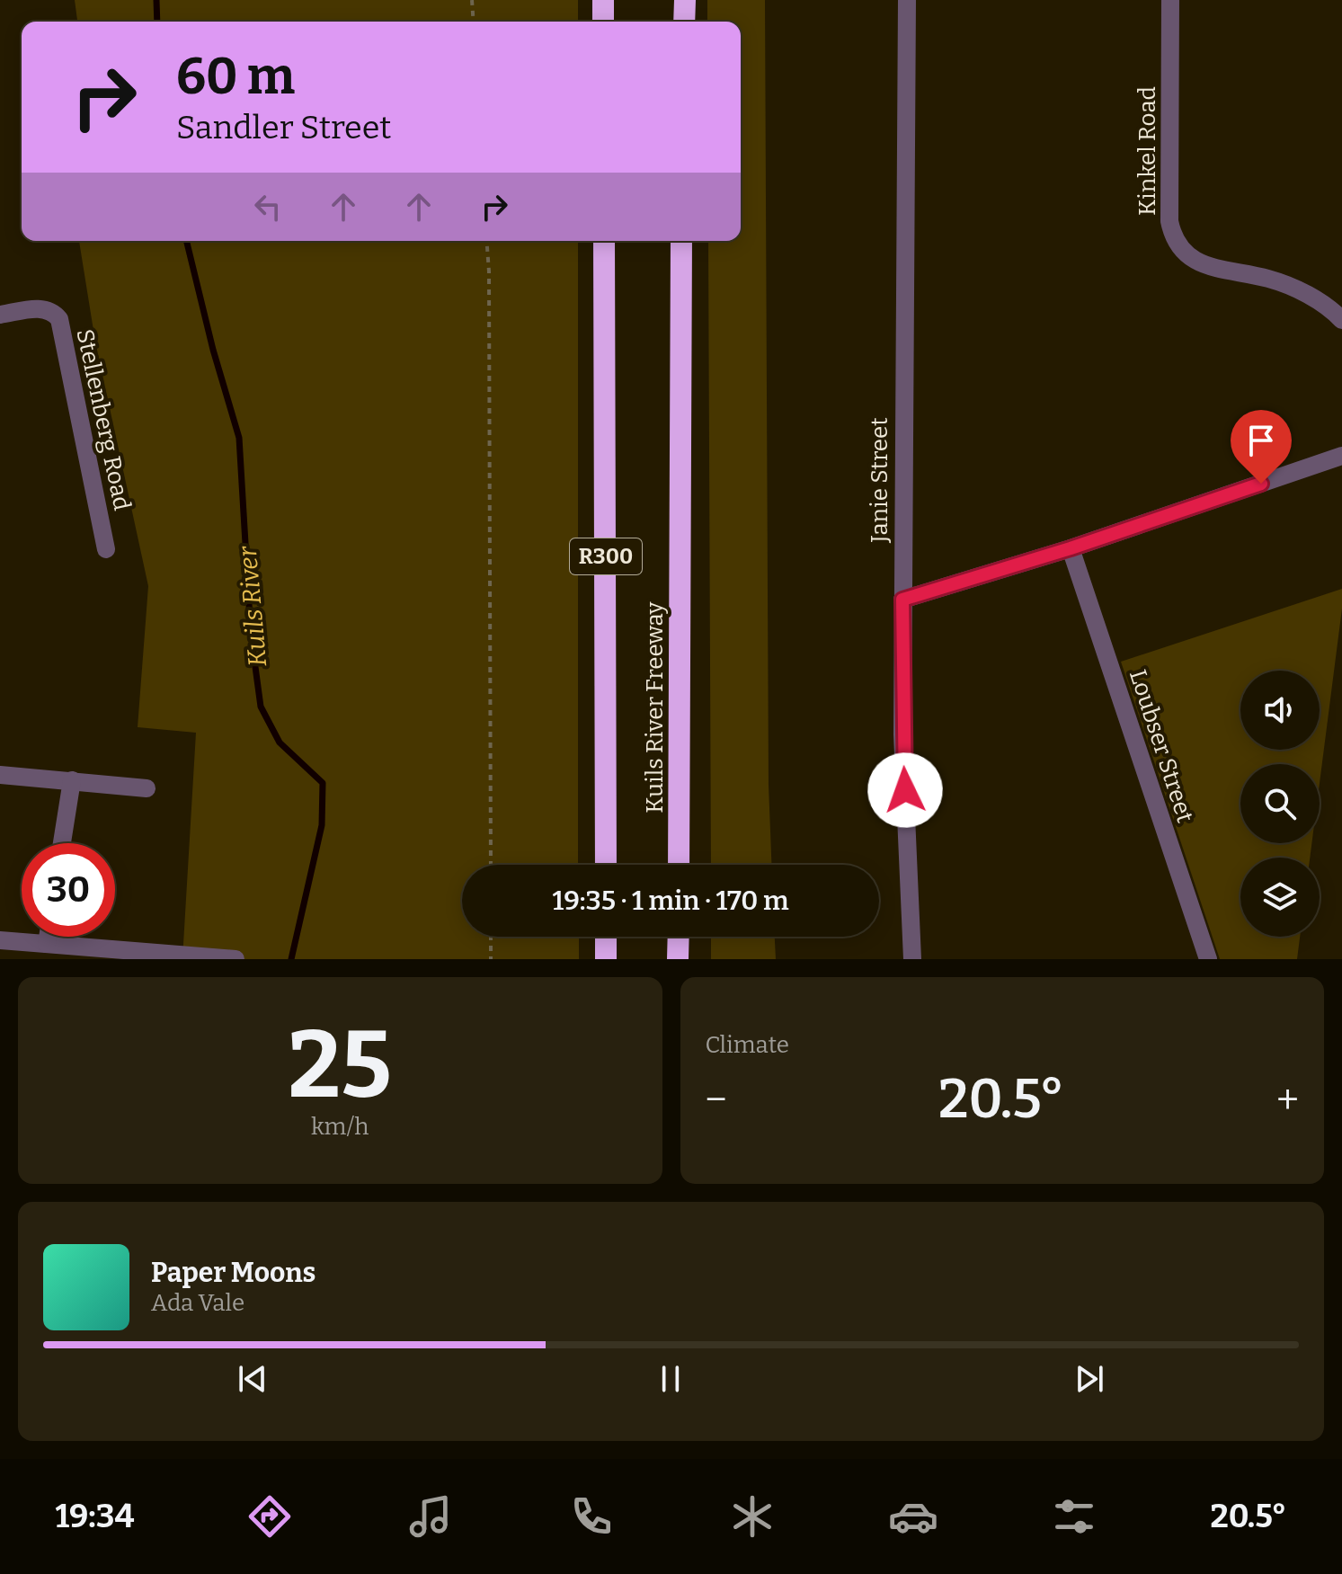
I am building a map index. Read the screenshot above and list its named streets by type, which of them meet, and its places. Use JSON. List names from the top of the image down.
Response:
{
  "streets": {
    "highway": ["R300", "Kuils River Freeway"],
    "street": [
      "Kinkel Road",
      "Stellenberg Road",
      "Janie Street",
      "Loubser Street"
    ]
  },
  "water": ["Kuils River"],
  "page": {
    "turn": ["60 m", "Sandler Street"],
    "limit": "30",
    "trip": "19:35 · 1 min · 170 m",
    "tile": [
      ["25", "km/h"],
      "Climate"
    ],
    "heat": ["−", "20.5°", "+"],
    "song": ["Paper Moons", "Ada Vale"],
    "tabs": ["19:34", "20.5°"]
  }
}
